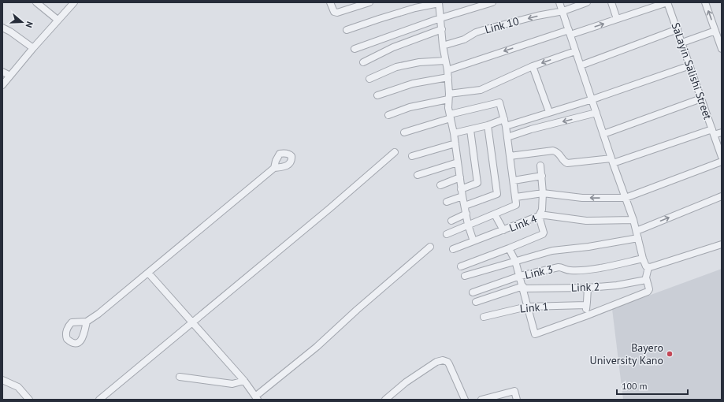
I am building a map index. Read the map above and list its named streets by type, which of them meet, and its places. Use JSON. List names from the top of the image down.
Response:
{
  "streets": {
    "street": [
      "Link 10",
      "SaLayin Salishi Street",
      "Link 4",
      "Link 3",
      "Link 2",
      "Link 1"
    ]
  },
  "places": ["Bayero University Kano"],
  "scale_bar": "100 m",
  "north": "right"
}
